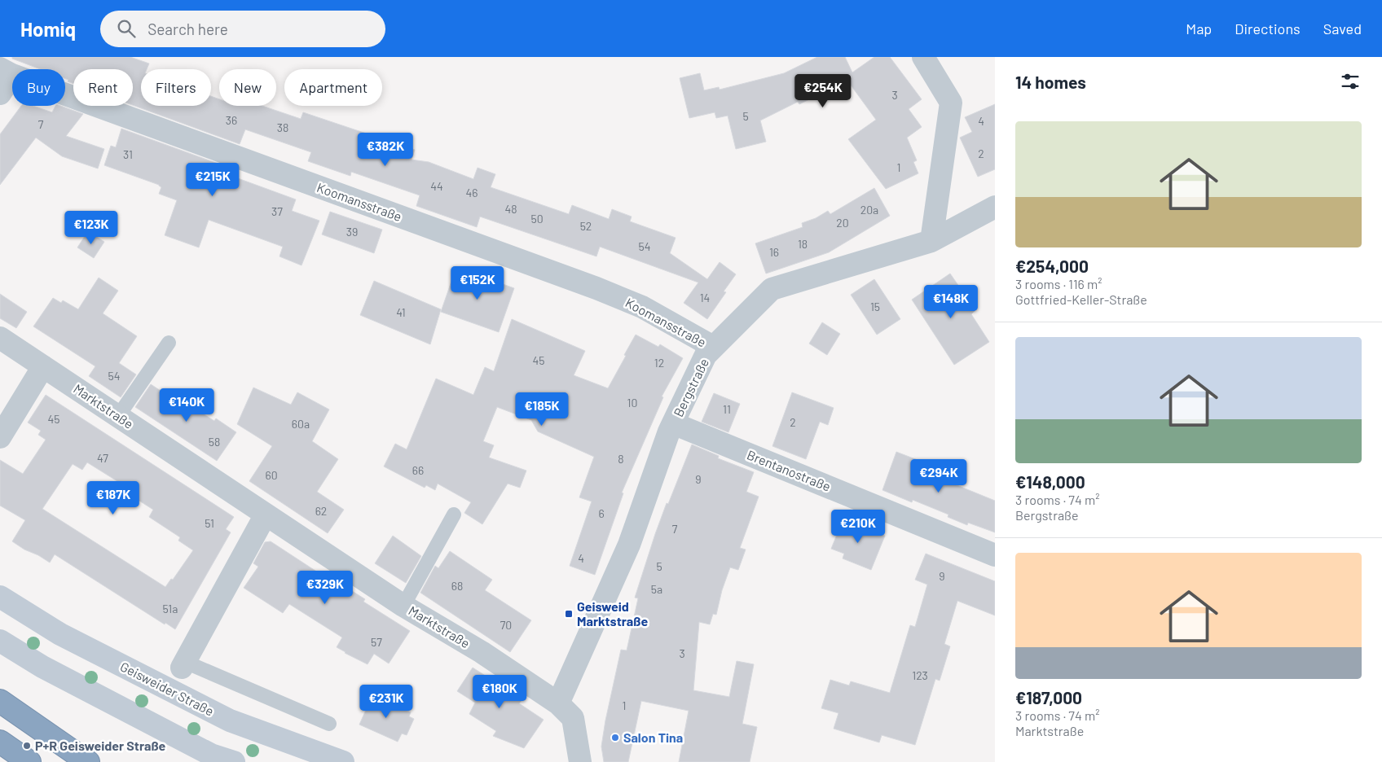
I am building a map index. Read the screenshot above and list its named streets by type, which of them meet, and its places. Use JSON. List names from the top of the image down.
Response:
{
  "streets": {
    "main road": ["Geisweider Straße"],
    "street": [
      "Koomansstraße",
      "Bergstraße",
      "Marktstraße",
      "Brentanostraße"
    ]
  },
  "crossings": [
    ["Koomansstraße", "Bergstraße"],
    ["Bergstraße", "Marktstraße"],
    ["Bergstraße", "Brentanostraße"]
  ],
  "places": {
    "transit": ["Geisweid Marktstraße"],
    "other": ["Salon Tina", "P+R Geisweider Straße"]
  },
  "house_numbers": [
    "3",
    "5",
    "36",
    "4",
    "7",
    "38",
    "2",
    "31",
    "1",
    "44",
    "46",
    "48",
    "20a",
    "37",
    "50",
    "20",
    "52",
    "39",
    "18",
    "54",
    "16",
    "14",
    "15",
    "41",
    "45",
    "12",
    "54",
    "10",
    "11",
    "45",
    "2",
    "60a",
    "58",
    "47",
    "8",
    "66",
    "60",
    "9",
    "62",
    "6",
    "51",
    "7",
    "4",
    "5",
    "9",
    "68",
    "5a",
    "51a",
    "70",
    "57",
    "3",
    "123",
    "1"
  ],
  "page": {
    "header": "Homiq",
    "search": "Search here",
    "nav": ["Map", "Directions", "Saved"],
    "heading": "14 homes",
    "chip": [
      "Buy",
      "Rent",
      "Filters",
      "New",
      "Apartment"
    ],
    "price": [
      "€254K",
      "€382K",
      "€215K",
      "€123K",
      "€152K",
      "€148K",
      "€140K",
      "€185K",
      "€294K",
      "€187K",
      "€210K",
      "€329K",
      "€180K",
      "€231K"
    ],
    "list": [
      {
        "name": "€254,000",
        "note": "3 rooms · 116 m² · Gottfried-Keller-Straße"
      },
      {
        "name": "€148,000",
        "note": "3 rooms · 74 m² · Bergstraße"
      },
      {
        "name": "€187,000",
        "note": "3 rooms · 74 m² · Marktstraße"
      }
    ]
  }
}
